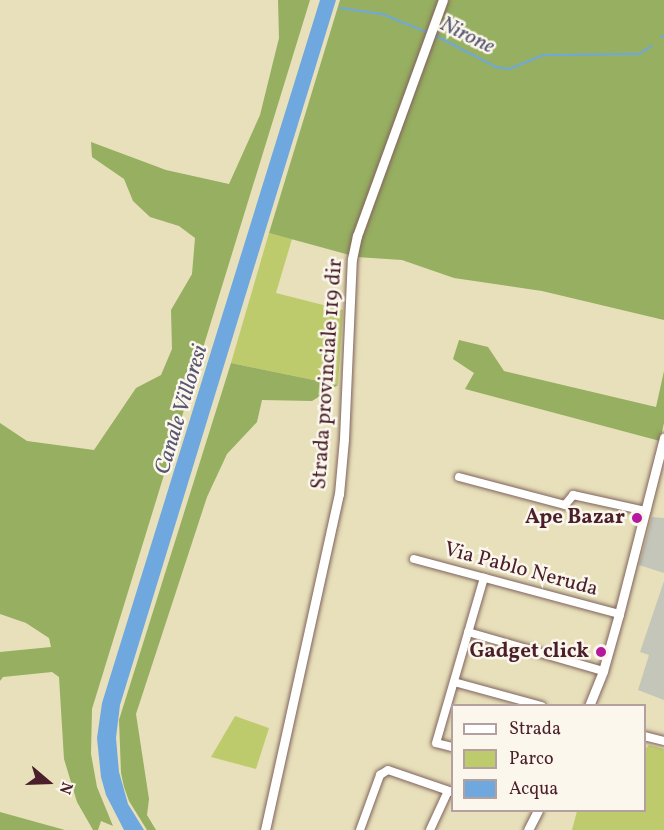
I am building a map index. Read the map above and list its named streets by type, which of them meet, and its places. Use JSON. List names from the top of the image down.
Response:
{
  "streets": {
    "street": ["Strada provinciale 119 dir", "Via Pablo Neruda"]
  },
  "water": ["Nirone", "Canale Villoresi"],
  "places": ["Ape Bazar", "Gadget click"],
  "legend": ["Strada", "Parco", "Acqua"],
  "north": "right"
}
